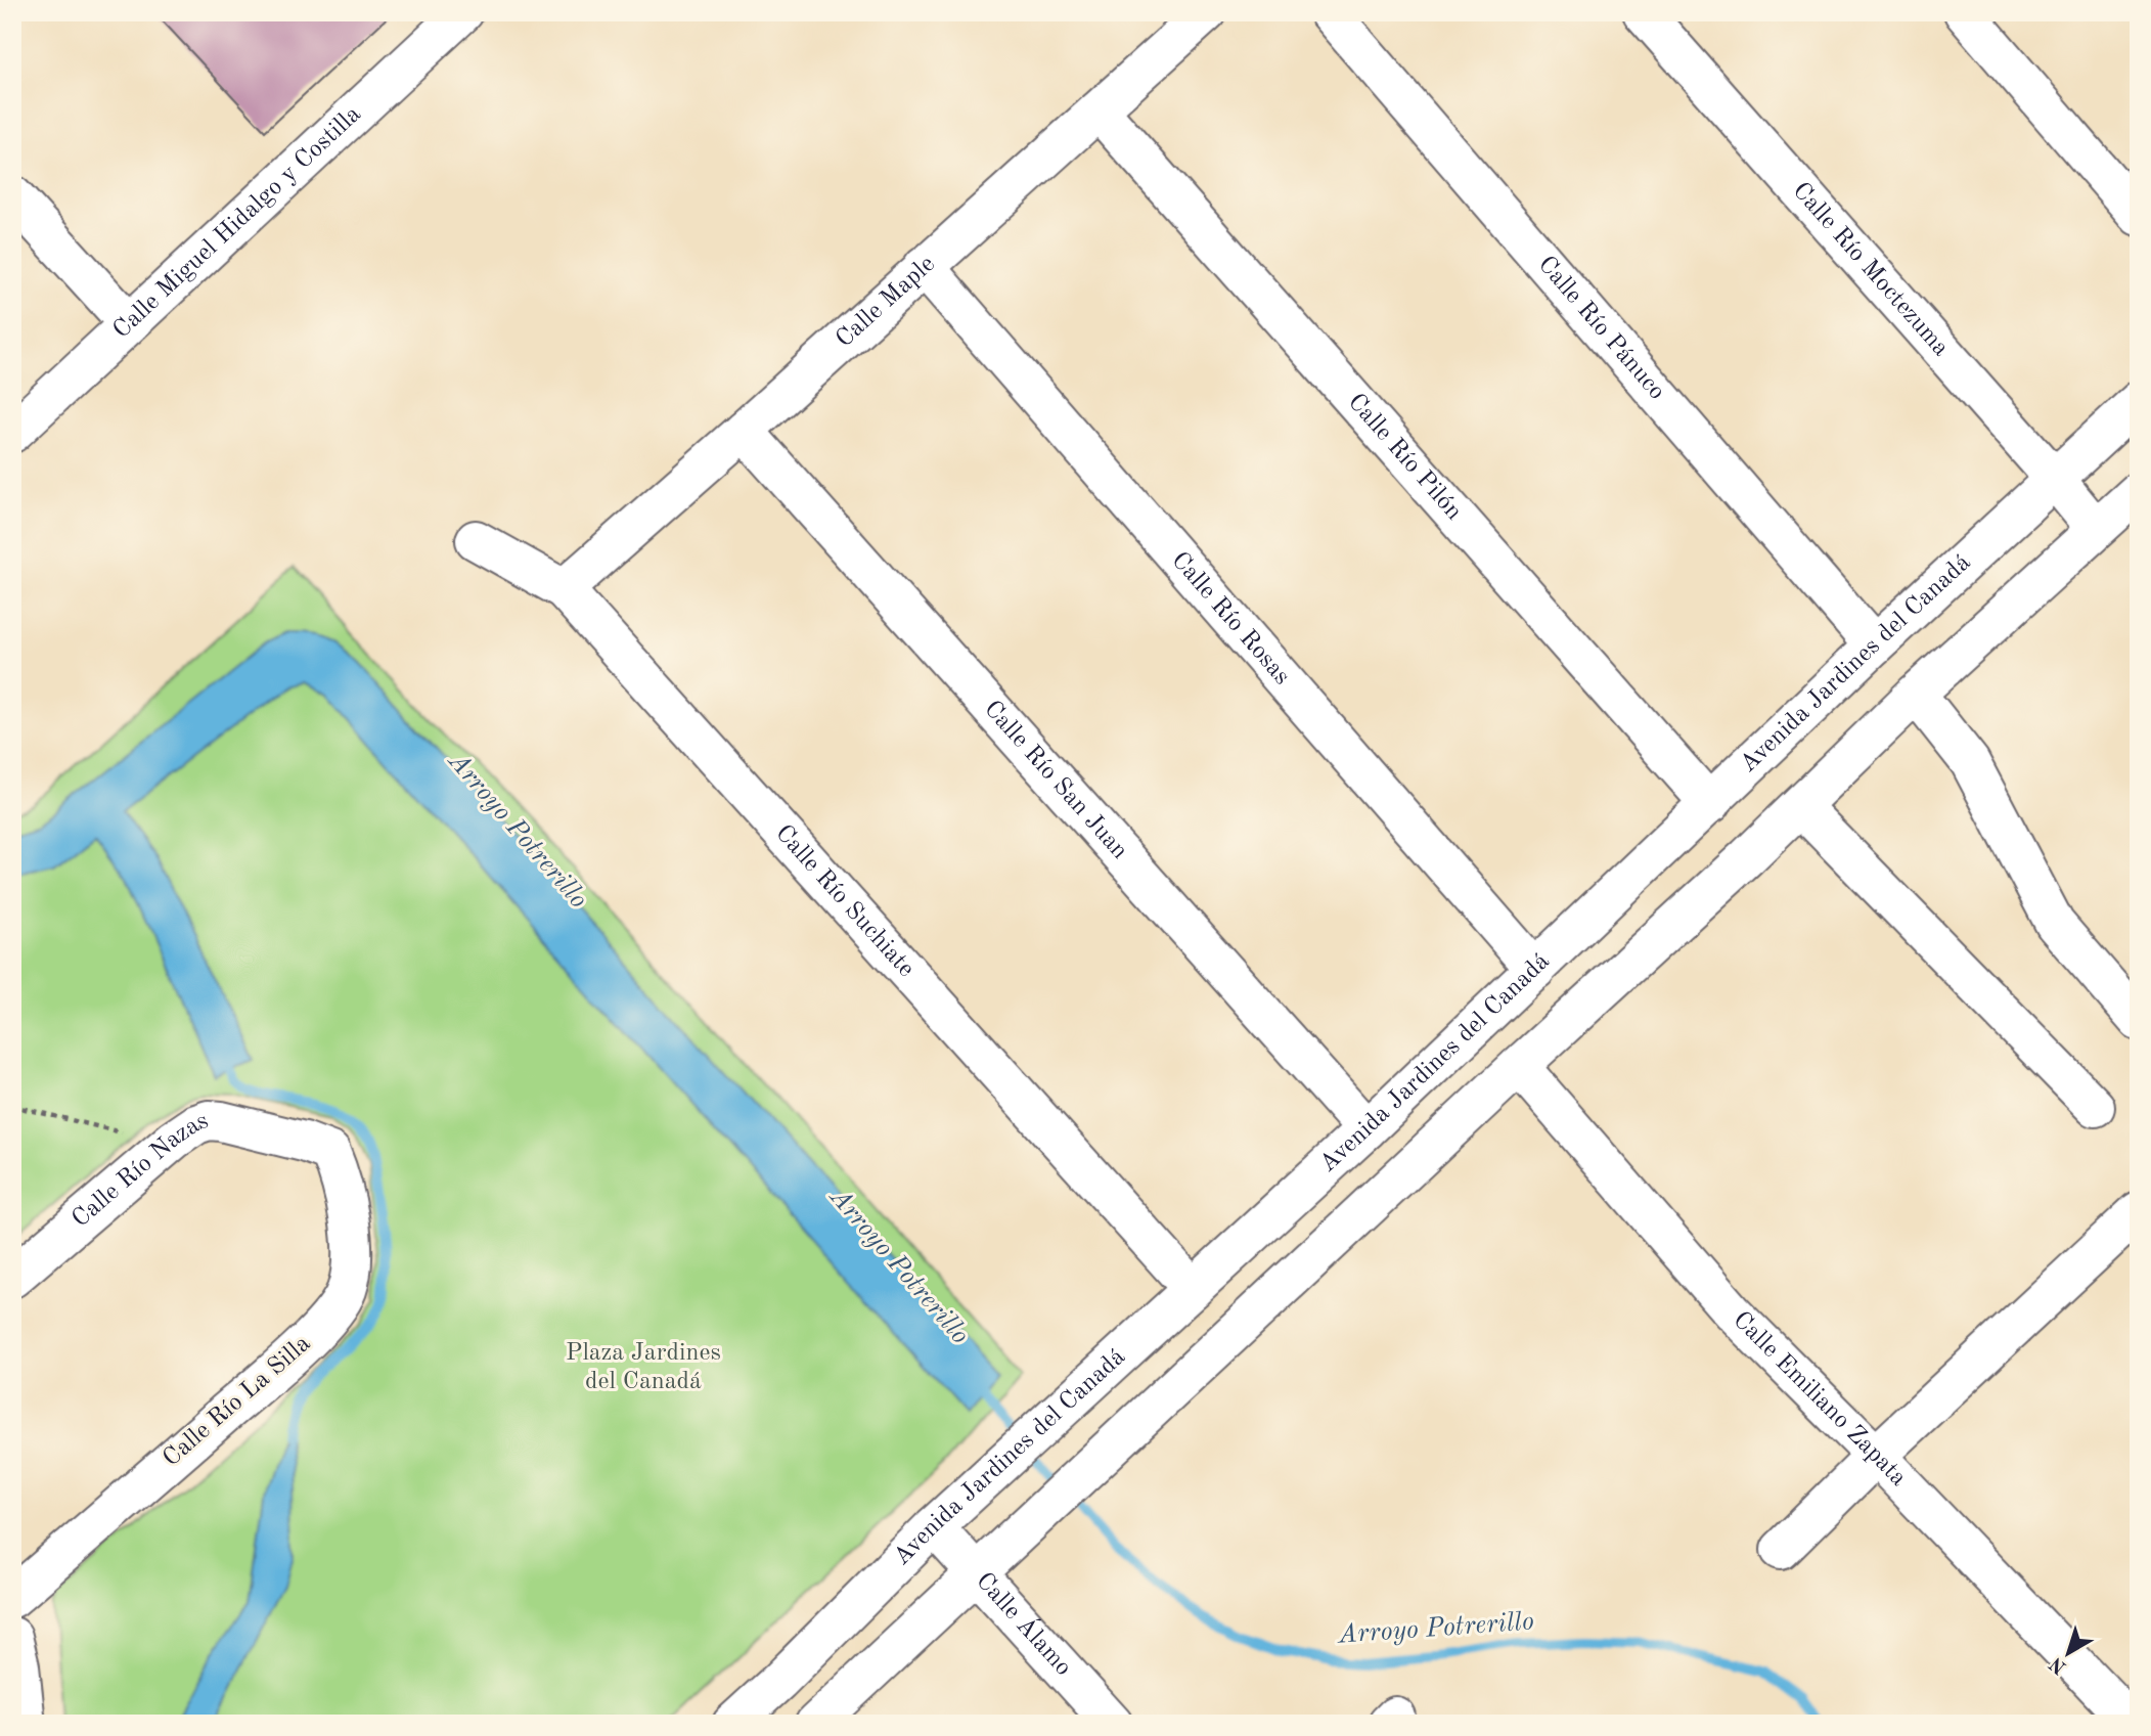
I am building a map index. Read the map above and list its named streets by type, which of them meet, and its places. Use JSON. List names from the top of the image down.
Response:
{
  "streets": {
    "street": [
      "Calle Miguel Hidalgo y Costilla",
      "Calle Río Moctezuma",
      "Calle Maple",
      "Calle Río Pánuco",
      "Calle Río Pilón",
      "Calle Río Rosas",
      "Avenida Jardines del Canadá",
      "Calle Río San Juan",
      "Calle Río Suchiate",
      "Calle Río Nazas",
      "Calle Emiliano Zapata",
      "Calle Río La Silla",
      "Calle Álamo"
    ]
  },
  "crossings": [
    ["Calle Río Moctezuma", "Avenida Jardines del Canadá"],
    ["Calle Maple", "Calle Río Pilón"],
    ["Calle Maple", "Calle Río Rosas"],
    ["Calle Maple", "Calle Río San Juan"],
    ["Calle Maple", "Calle Río Suchiate"],
    ["Calle Río Pánuco", "Avenida Jardines del Canadá"],
    ["Calle Río Pilón", "Avenida Jardines del Canadá"],
    ["Calle Río Rosas", "Avenida Jardines del Canadá"],
    ["Avenida Jardines del Canadá", "Calle Río San Juan"],
    ["Avenida Jardines del Canadá", "Calle Río Suchiate"],
    ["Avenida Jardines del Canadá", "Calle Álamo"],
    ["Calle Río Nazas", "Calle Río La Silla"]
  ],
  "water": ["Arroyo Potrerillo"],
  "parks": ["Plaza Jardines del Canadá"],
  "north": "bottom left"
}
